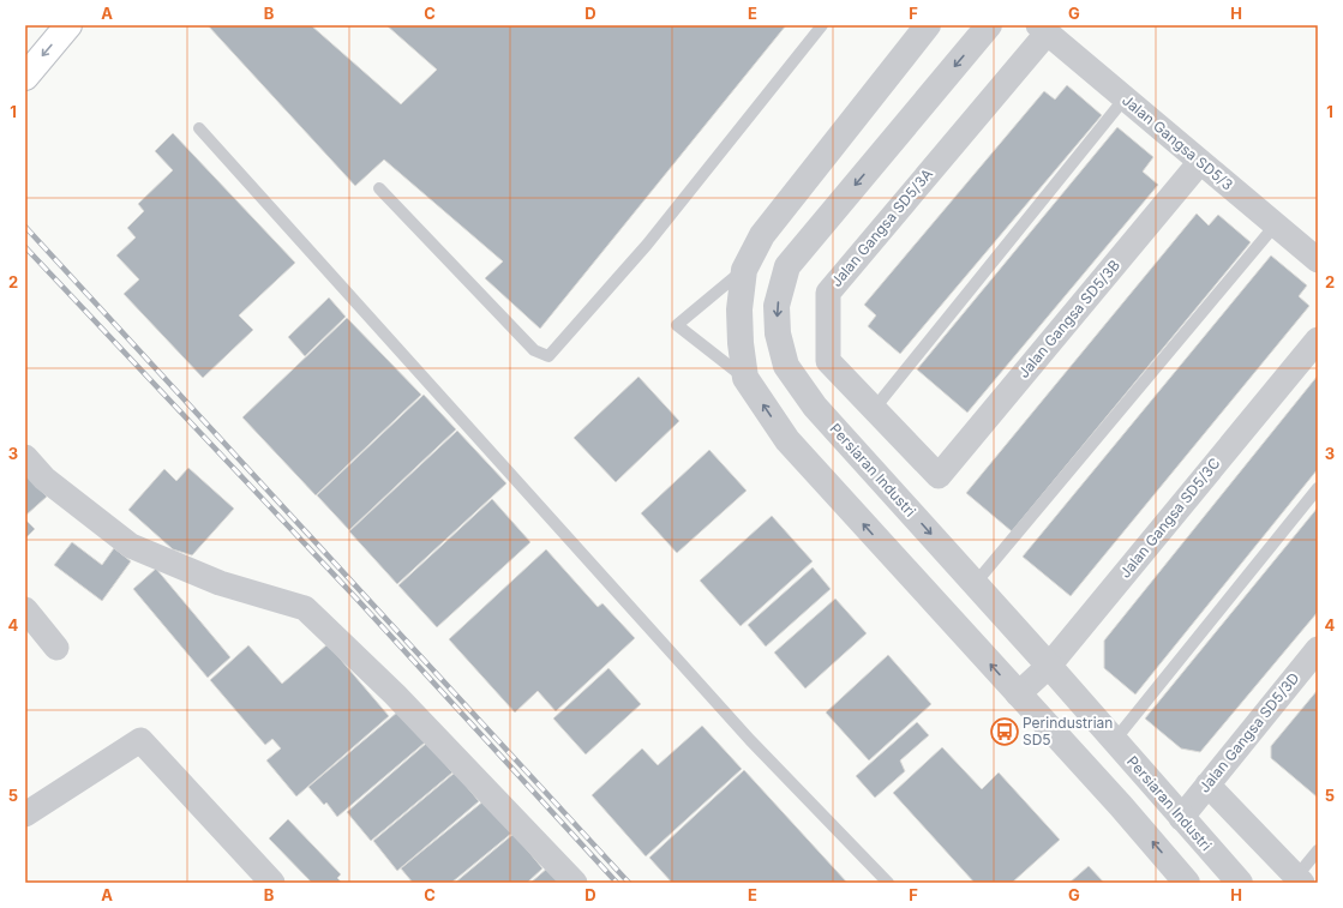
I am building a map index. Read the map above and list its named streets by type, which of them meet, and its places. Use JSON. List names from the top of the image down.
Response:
{
  "streets": {
    "street": [
      "Jalan Gangsa SD5/3",
      "Jalan Gangsa SD5/3A",
      "Jalan Gangsa SD5/3B",
      "Persiaran Industri",
      "Jalan Gangsa SD5/3C",
      "Jalan Gangsa SD5/3D"
    ]
  },
  "crossings": [
    ["Jalan Gangsa SD5/3", "Jalan Gangsa SD5/3A"],
    ["Jalan Gangsa SD5/3", "Jalan Gangsa SD5/3B"],
    ["Jalan Gangsa SD5/3A", "Jalan Gangsa SD5/3B"],
    ["Persiaran Industri", "Jalan Gangsa SD5/3C"],
    ["Persiaran Industri", "Jalan Gangsa SD5/3D"]
  ],
  "places": {
    "bus stop": ["Perindustrian SD5"]
  },
  "grid": {
    "columns": [
      "A",
      "B",
      "C",
      "D",
      "E",
      "F",
      "G",
      "H"
    ],
    "rows": [
      "1",
      "2",
      "3",
      "4",
      "5"
    ]
  }
}
